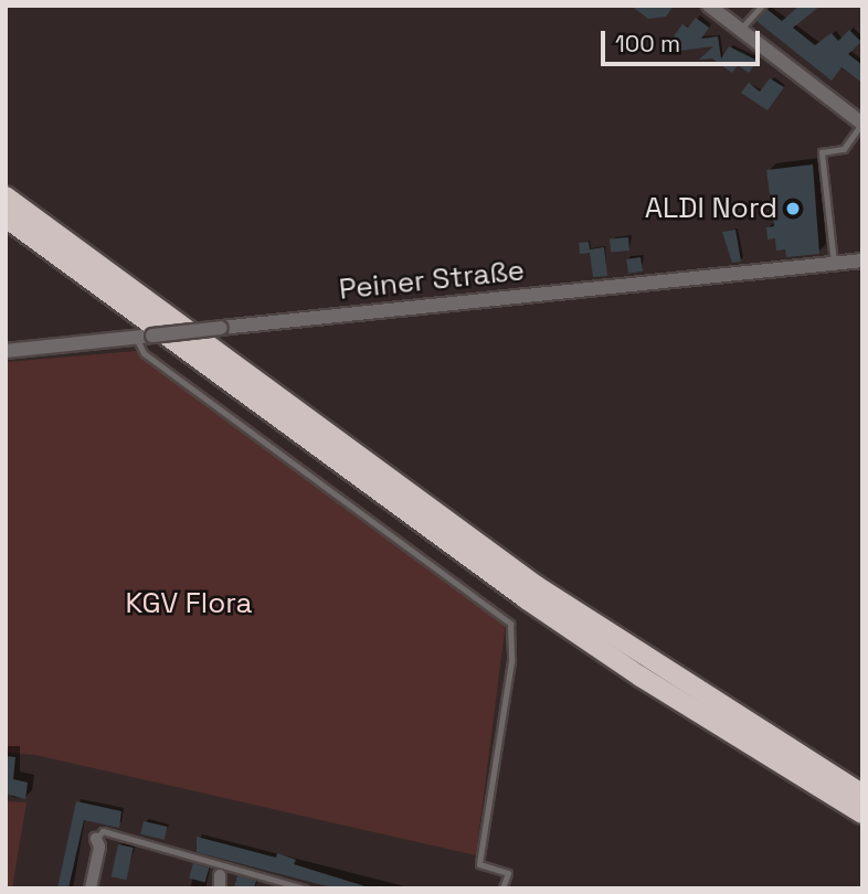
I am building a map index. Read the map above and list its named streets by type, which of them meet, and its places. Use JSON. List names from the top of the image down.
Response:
{
  "streets": {
    "street": ["Peiner Straße"]
  },
  "parks": ["KGV Flora"],
  "places": ["ALDI Nord"],
  "scale_bar": "100 m"
}
